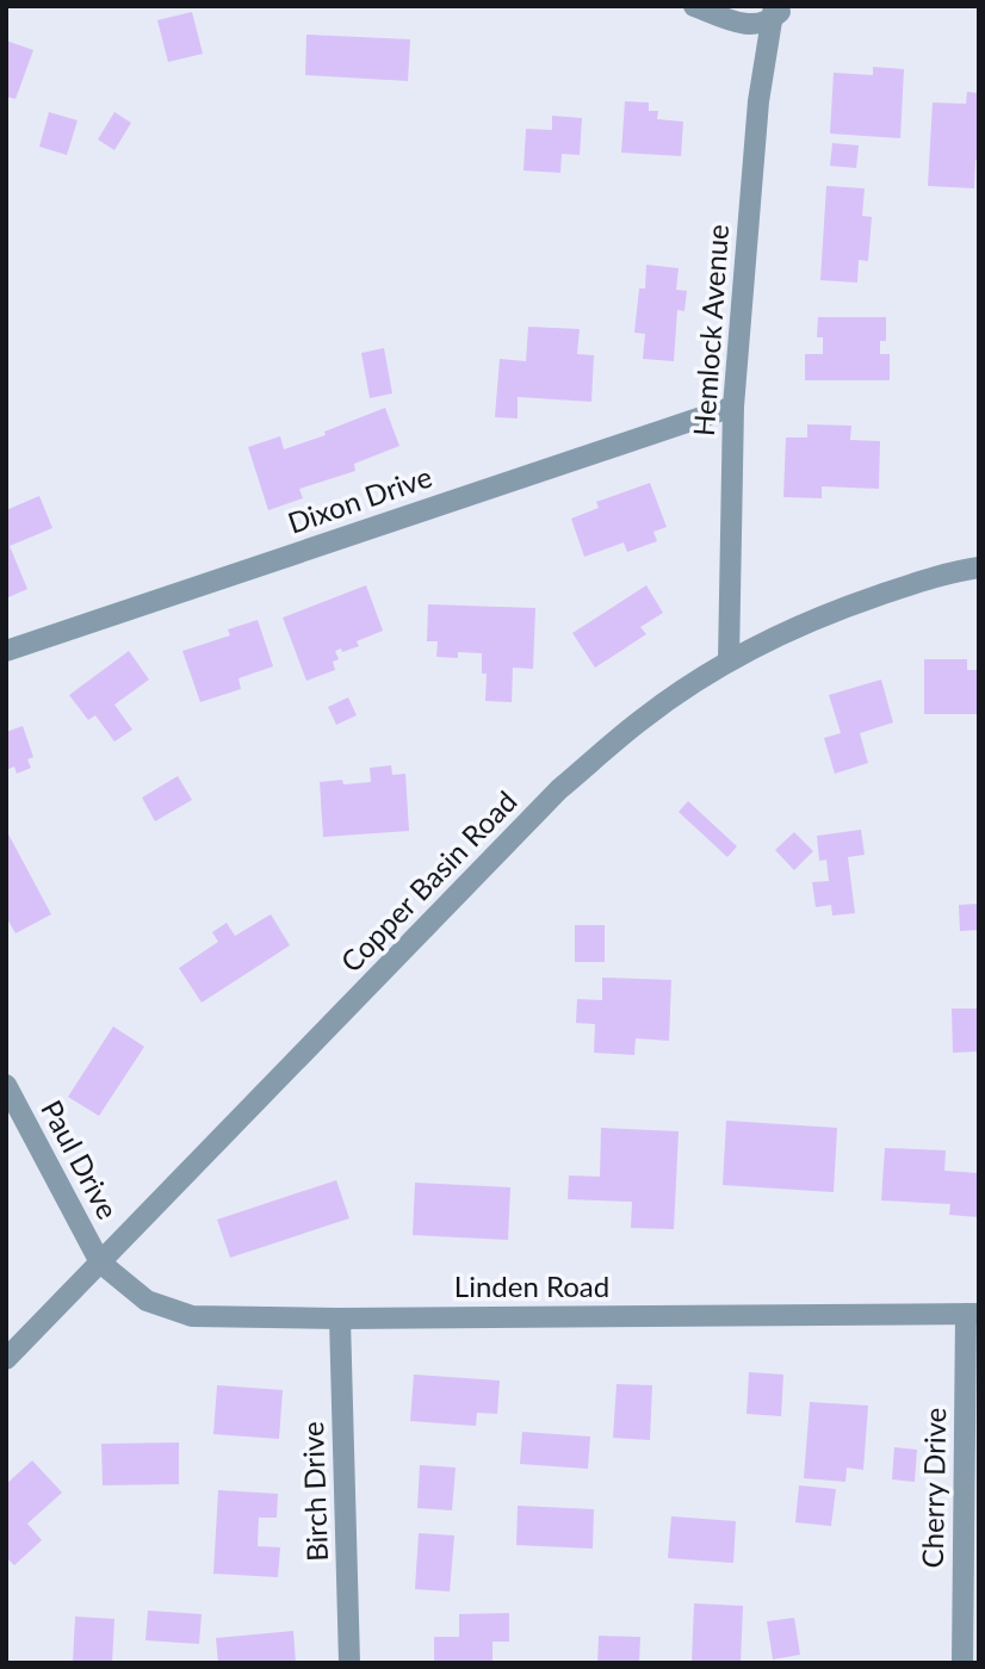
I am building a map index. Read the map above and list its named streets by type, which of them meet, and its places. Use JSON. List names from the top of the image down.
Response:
{
  "streets": {
    "street": [
      "Hemlock Avenue",
      "Dixon Drive",
      "Copper Basin Road",
      "Paul Drive",
      "Linden Road",
      "Cherry Drive",
      "Birch Drive"
    ]
  },
  "crossings": [
    ["Hemlock Avenue", "Dixon Drive"],
    ["Hemlock Avenue", "Copper Basin Road"],
    ["Copper Basin Road", "Paul Drive"],
    ["Copper Basin Road", "Linden Road"],
    ["Paul Drive", "Linden Road"],
    ["Linden Road", "Cherry Drive"],
    ["Linden Road", "Birch Drive"]
  ]
}
